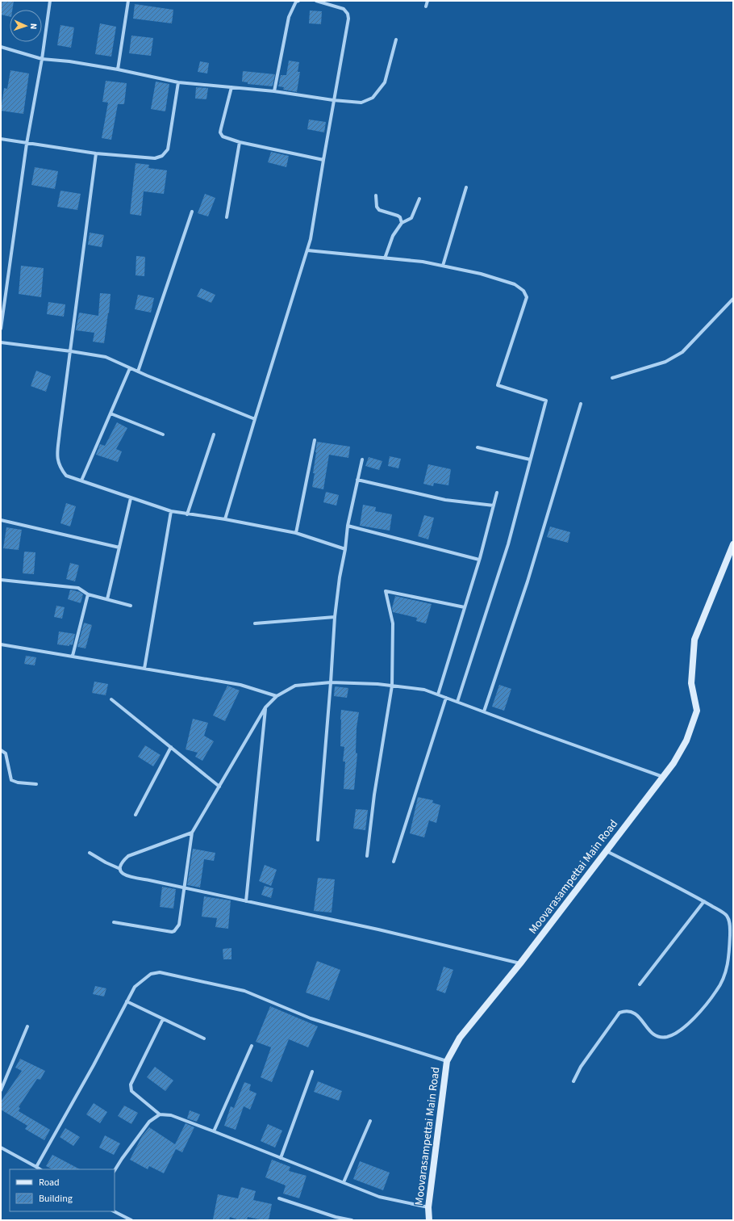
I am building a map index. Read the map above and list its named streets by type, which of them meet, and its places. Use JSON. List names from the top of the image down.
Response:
{
  "streets": {
    "street": ["Moovarasampettai Main Road"]
  },
  "legend": ["Road", "Building"],
  "north": "right"
}
